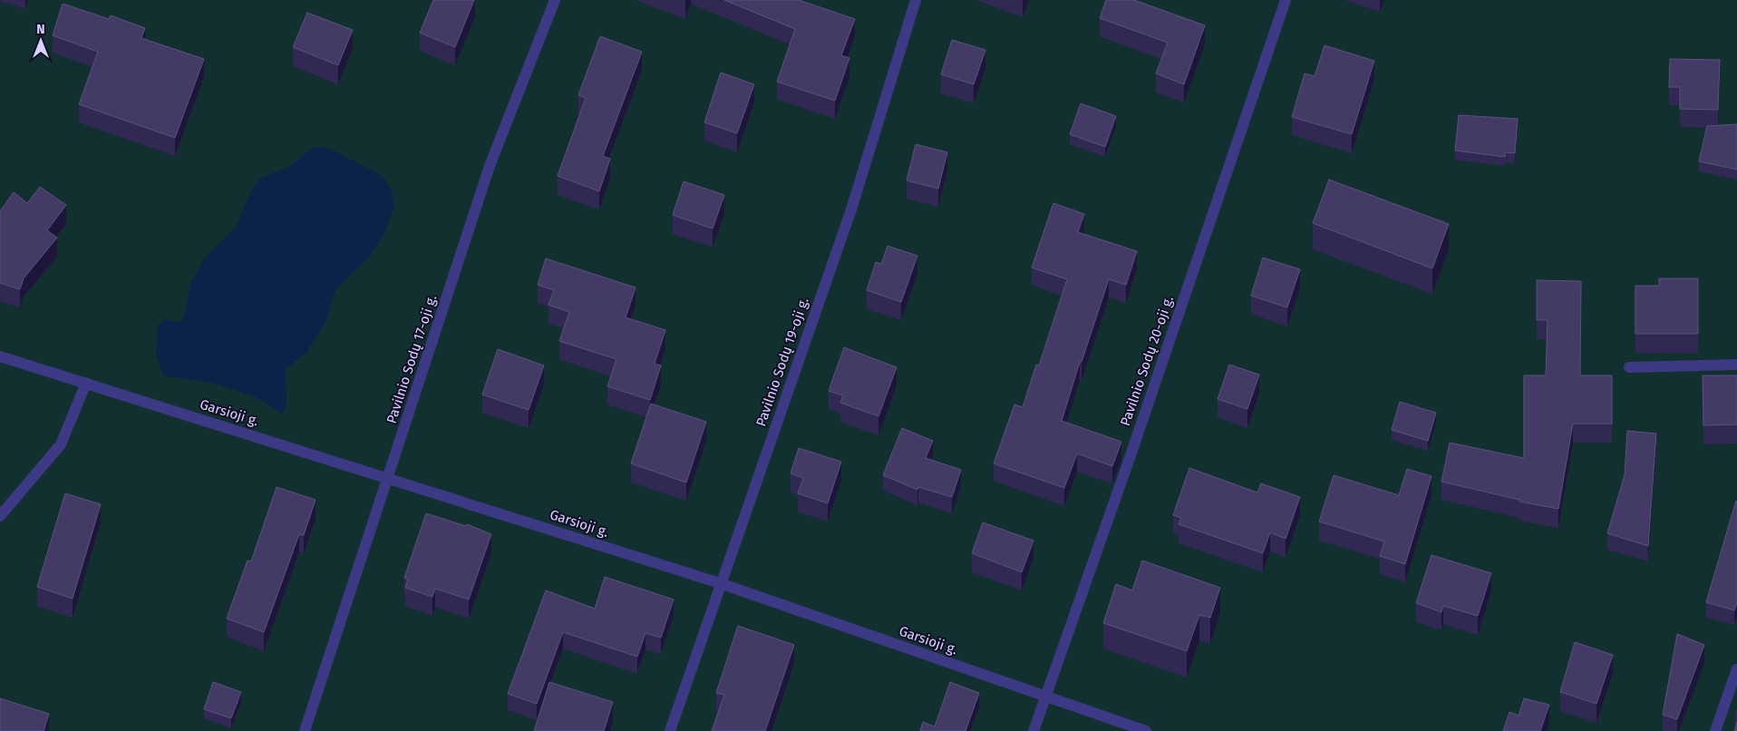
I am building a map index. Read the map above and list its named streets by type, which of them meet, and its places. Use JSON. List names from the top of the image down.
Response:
{
  "streets": {
    "street": [
      "Pavilnio Sodų 17-oji g.",
      "Pavilnio Sodų 20-oji g.",
      "Pavilnio Sodų 19-oji g.",
      "Garsioji g."
    ]
  },
  "crossings": [
    ["Pavilnio Sodų 17-oji g.", "Garsioji g."],
    ["Pavilnio Sodų 20-oji g.", "Garsioji g."],
    ["Pavilnio Sodų 19-oji g.", "Garsioji g."]
  ],
  "north": "top"
}
